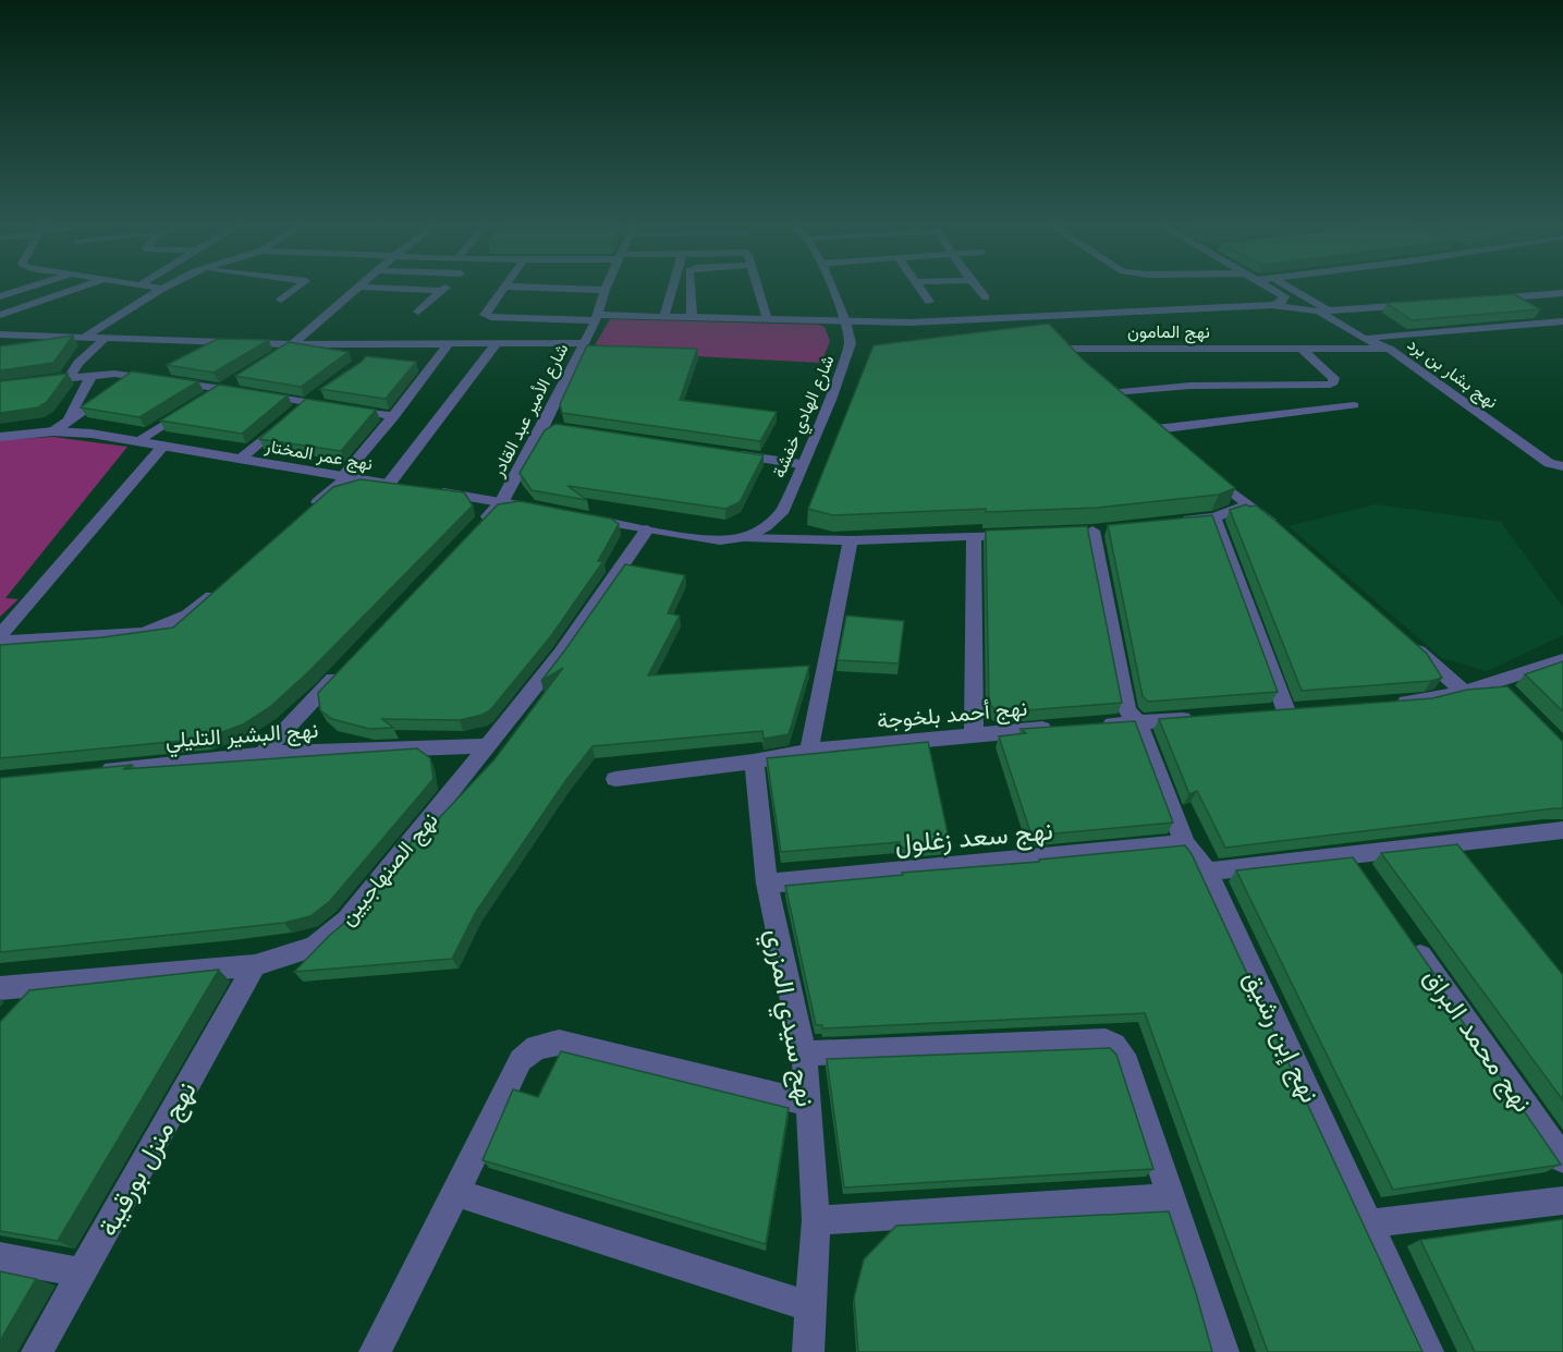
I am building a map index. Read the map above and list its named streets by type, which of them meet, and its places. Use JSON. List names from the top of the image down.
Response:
{
  "streets": {
    "street": [
      "نهج المامون",
      "نهج بشار بن برد",
      "شارع الأمير عبد القادر",
      "شارع الهادي خفشة",
      "نهج عمر المختار",
      "نهج أحمد بلخوجة",
      "نهج البشير التليلي",
      "نهج سعد زغلول",
      "نهج الصنهاجيين",
      "نهج سيدي المزري",
      "نهج إبن رشيق",
      "نهج محمد البراق",
      "نهج منزل بورقيبة"
    ]
  },
  "crossings": [
    ["نهج المامون", "نهج بشار بن برد"],
    ["شارع الأمير عبد القادر", "نهج عمر المختار"],
    ["نهج أحمد بلخوجة", "نهج سيدي المزري"],
    ["نهج البشير التليلي", "نهج الصنهاجيين"],
    ["نهج سعد زغلول", "نهج سيدي المزري"],
    ["نهج سعد زغلول", "نهج إبن رشيق"],
    ["نهج الصنهاجيين", "نهج منزل بورقيبة"]
  ]
}
